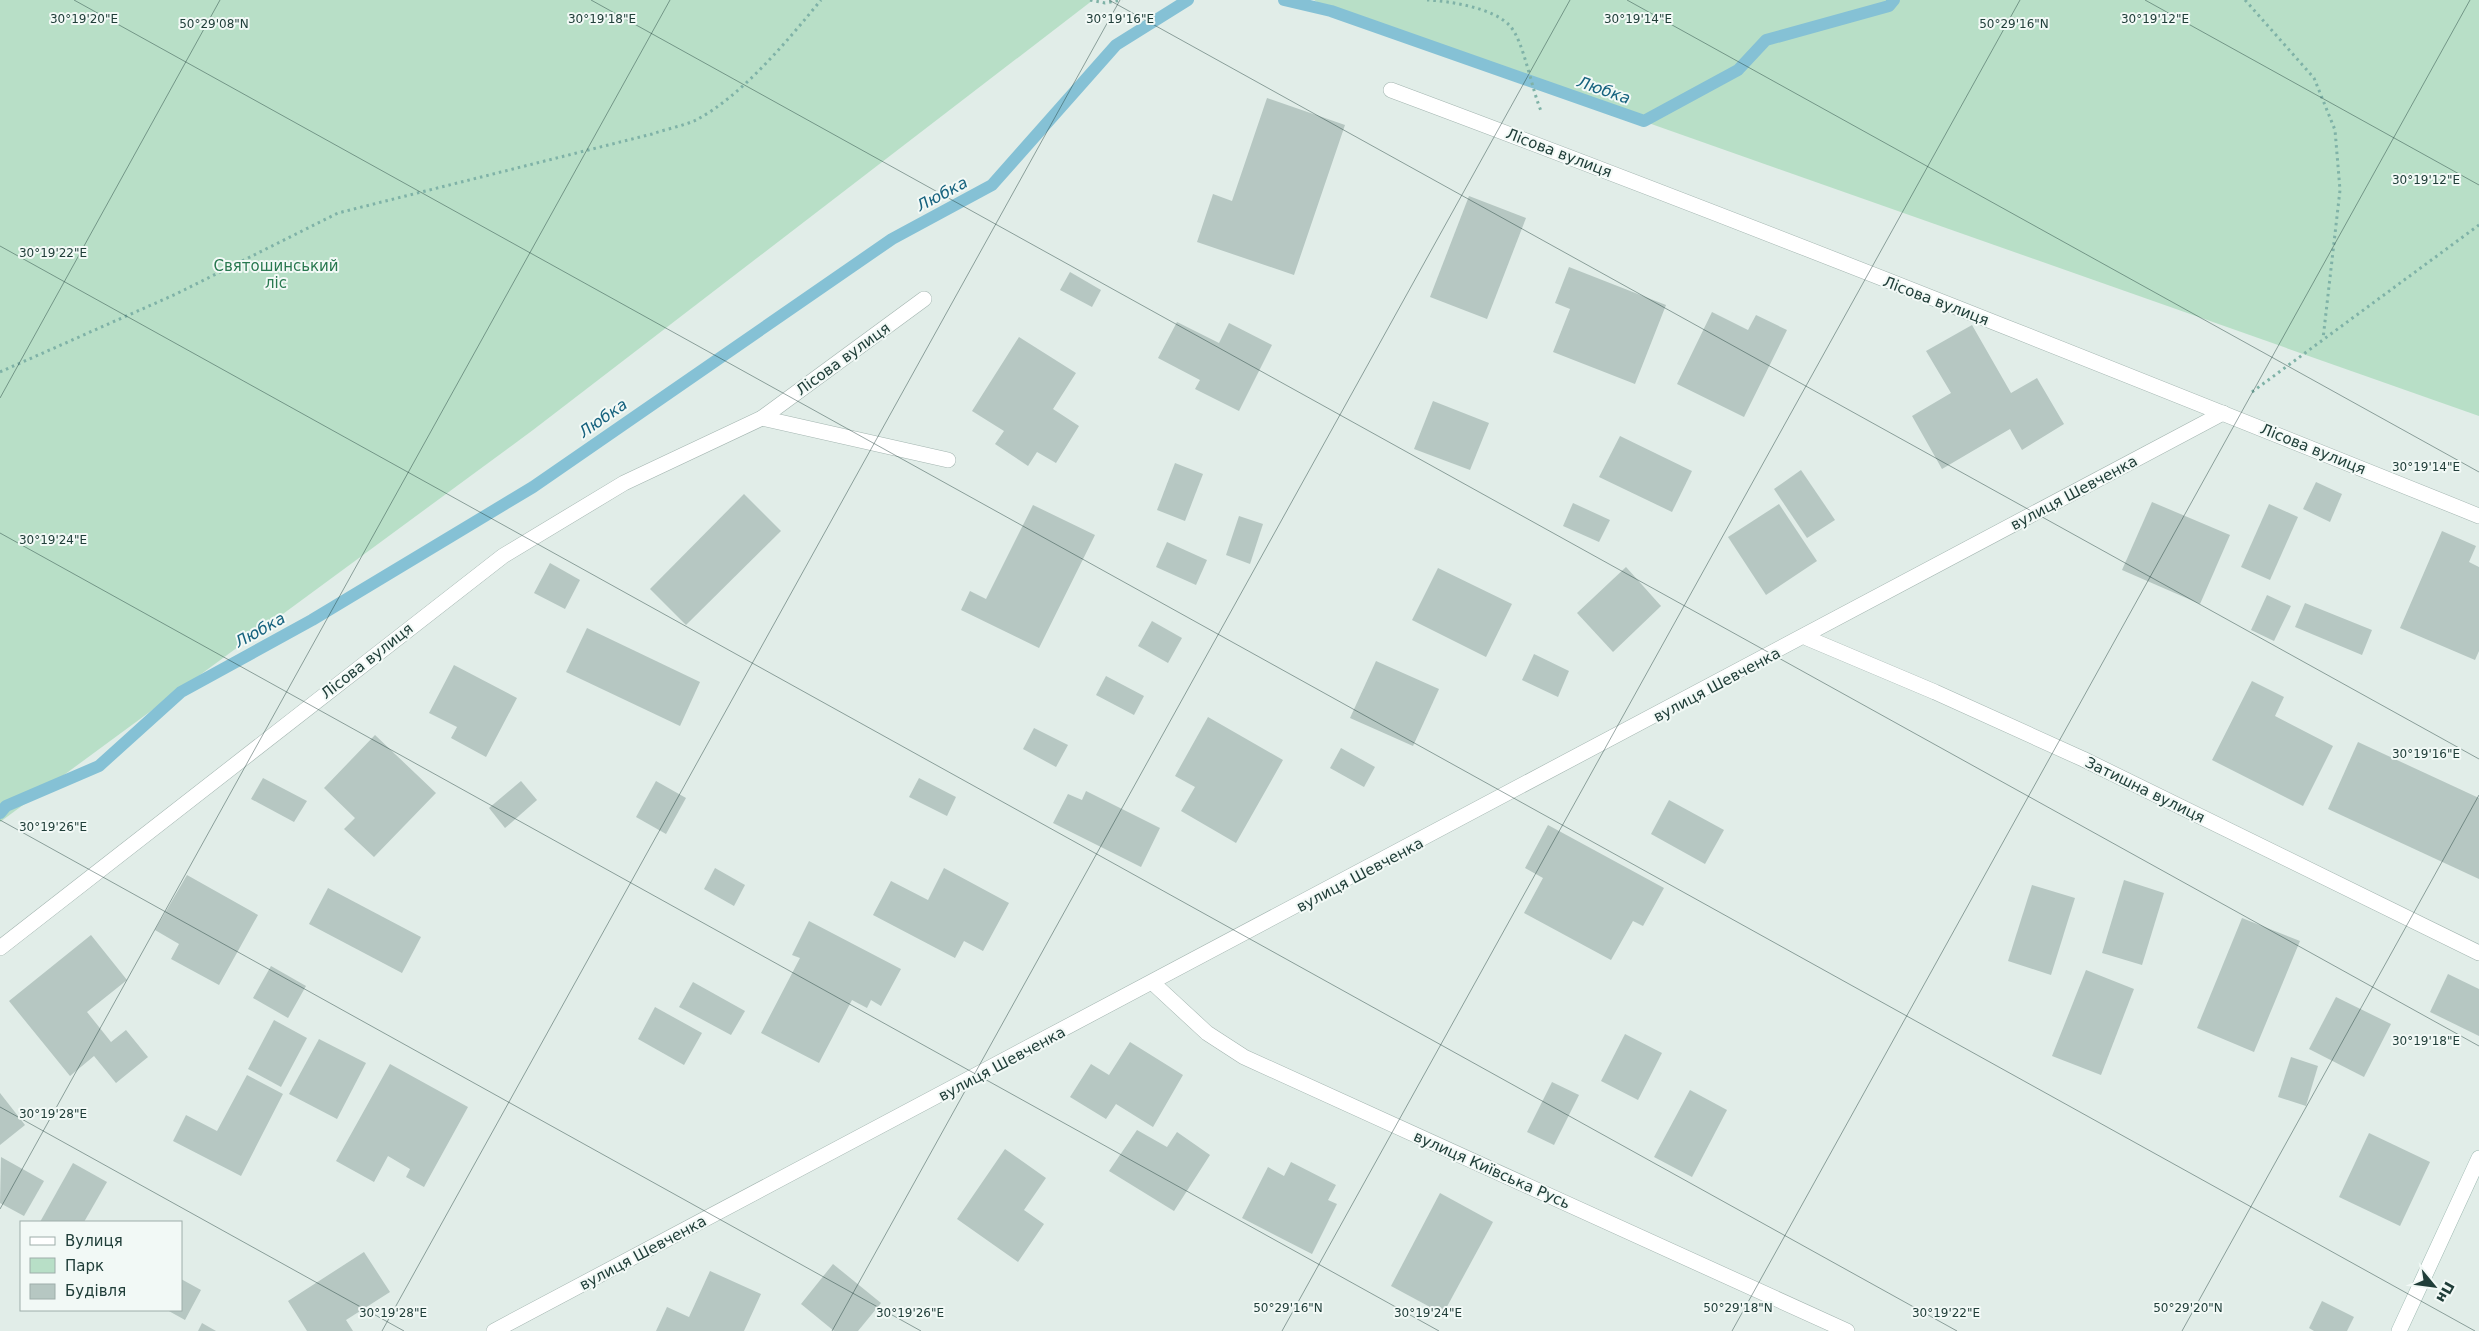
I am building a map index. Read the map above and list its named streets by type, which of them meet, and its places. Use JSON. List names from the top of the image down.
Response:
{
  "streets": {
    "street": [
      "Лісова вулиця",
      "вулиця Шевченка",
      "Затишна вулиця",
      "вулиця Київська Русь"
    ]
  },
  "crossings": [
    ["Лісова вулиця", "вулиця Шевченка"],
    ["вулиця Шевченка", "Затишна вулиця"],
    ["вулиця Шевченка", "вулиця Київська Русь"]
  ],
  "water": ["Любка"],
  "parks": ["Святошинський ліс"],
  "legend": ["Вулиця", "Парк", "Будівля"],
  "north": "bottom right",
  "coordinates": [
    "30°19'16\"E",
    "30°19'20\"E",
    "30°19'18\"E",
    "30°19'14\"E",
    "30°19'12\"E",
    "50°29'08\"N",
    "50°29'16\"N",
    "30°19'22\"E",
    "30°19'24\"E",
    "30°19'26\"E",
    "30°19'28\"E",
    "50°29'18\"N",
    "50°29'20\"N"
  ]
}
